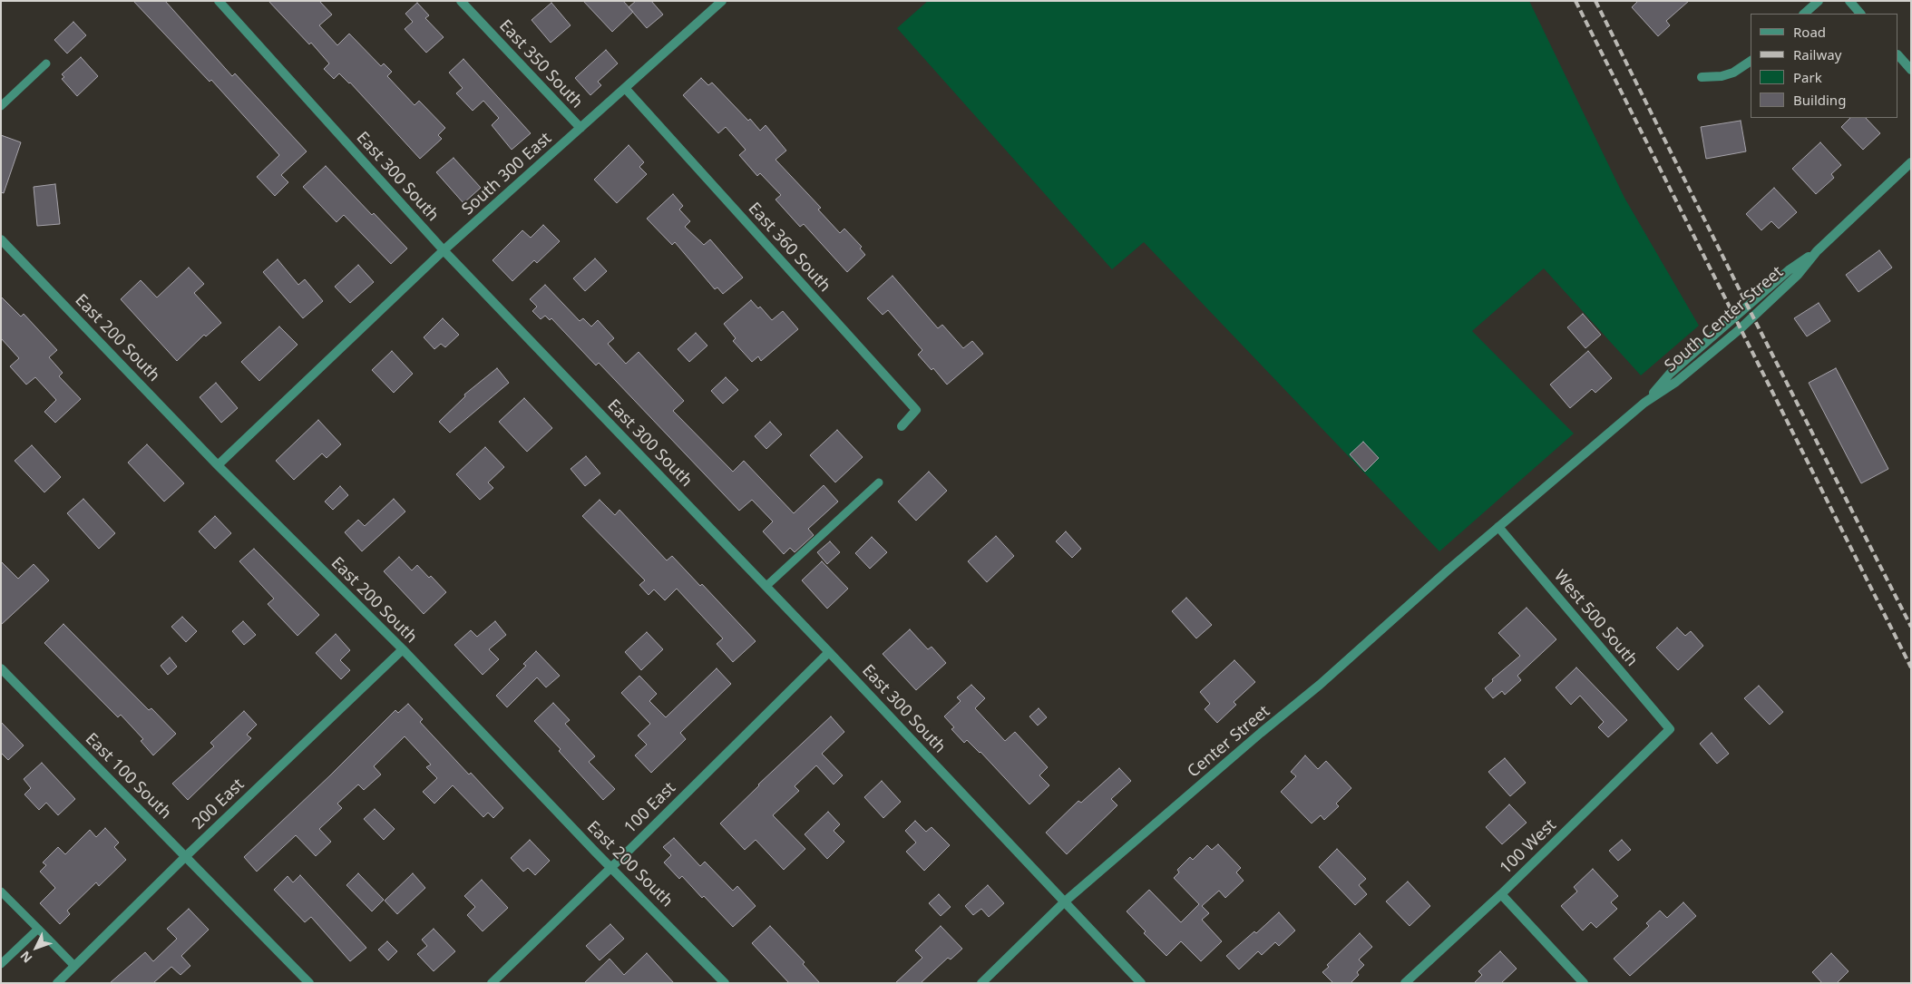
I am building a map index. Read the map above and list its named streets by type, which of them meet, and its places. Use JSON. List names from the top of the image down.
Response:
{
  "streets": {
    "street": [
      "East 350 South",
      "South 300 East",
      "East 300 South",
      "East 360 South",
      "South Center Street",
      "East 200 South",
      "West 500 South",
      "Center Street",
      "East 100 South",
      "200 East",
      "100 East",
      "100 West"
    ]
  },
  "crossings": [
    ["East 350 South", "South 300 East"],
    ["South 300 East", "East 300 South"],
    ["South 300 East", "East 360 South"],
    ["South 300 East", "East 200 South"],
    ["East 300 South", "Center Street"],
    ["East 300 South", "100 East"],
    ["South Center Street", "West 500 South"],
    ["South Center Street", "Center Street"],
    ["East 200 South", "200 East"],
    ["East 200 South", "100 East"],
    ["West 500 South", "Center Street"],
    ["West 500 South", "100 West"],
    ["East 100 South", "200 East"]
  ],
  "legend": [
    "Road",
    "Railway",
    "Park",
    "Building"
  ],
  "north": "bottom left"
}
